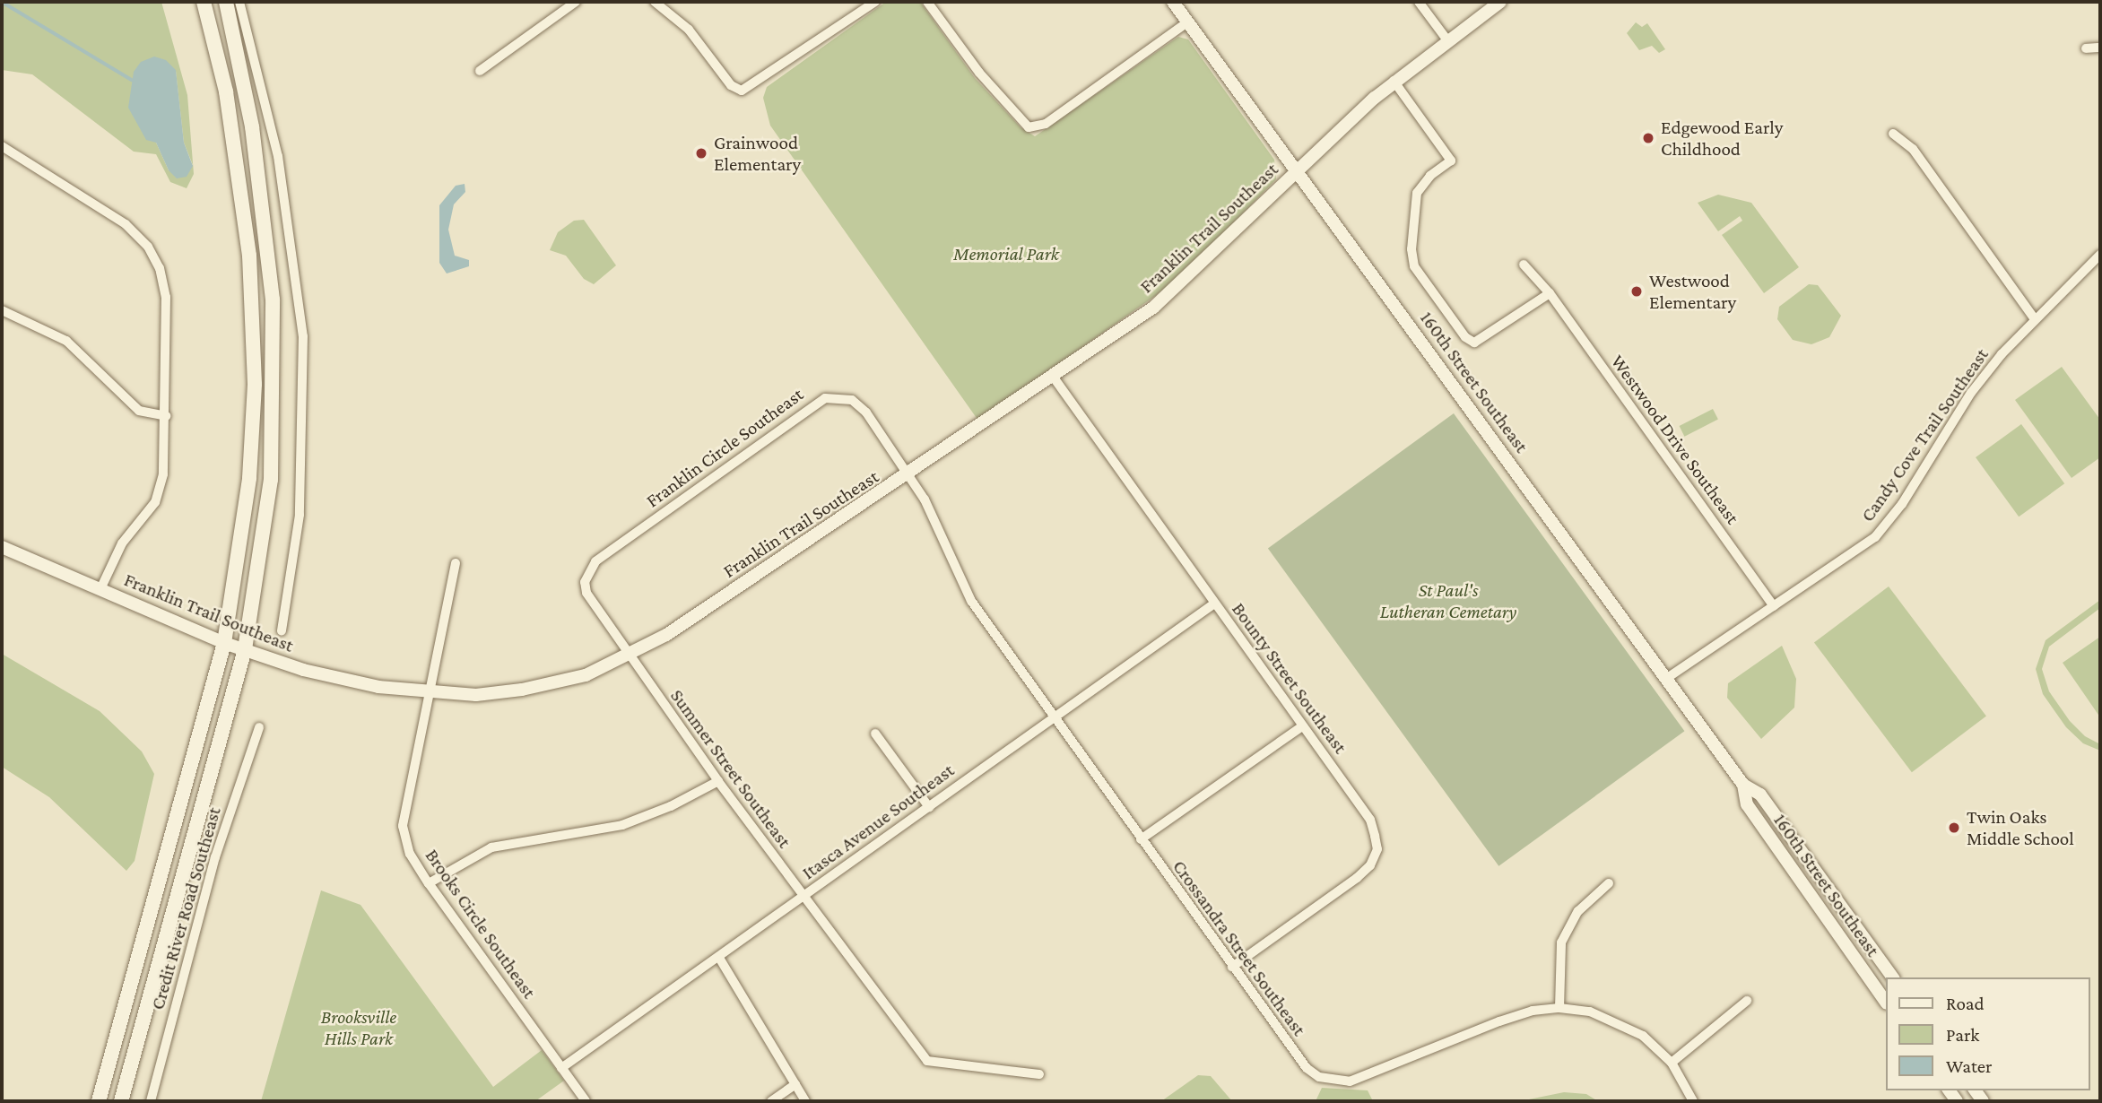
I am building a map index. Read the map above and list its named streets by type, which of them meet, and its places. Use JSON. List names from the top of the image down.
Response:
{
  "streets": {
    "street": [
      "Franklin Trail Southeast",
      "160th Street Southeast",
      "Candy Cove Trail Southeast",
      "Westwood Drive Southeast",
      "Franklin Circle Southeast",
      "Bounty Street Southeast",
      "Summer Street Southeast",
      "Itasca Avenue Southeast",
      "Credit River Road Southeast",
      "Brooks Circle Southeast",
      "Crossandra Street Southeast"
    ]
  },
  "crossings": [
    ["Franklin Trail Southeast", "160th Street Southeast"],
    ["Franklin Trail Southeast", "Franklin Circle Southeast"],
    ["Franklin Trail Southeast", "Bounty Street Southeast"],
    ["Franklin Trail Southeast", "Summer Street Southeast"],
    ["Franklin Trail Southeast", "Brooks Circle Southeast"],
    ["Franklin Trail Southeast", "Crossandra Street Southeast"],
    ["160th Street Southeast", "Candy Cove Trail Southeast"],
    ["Candy Cove Trail Southeast", "Westwood Drive Southeast"],
    ["Franklin Circle Southeast", "Summer Street Southeast"],
    ["Franklin Circle Southeast", "Crossandra Street Southeast"],
    ["Bounty Street Southeast", "Itasca Avenue Southeast"],
    ["Bounty Street Southeast", "Crossandra Street Southeast"],
    ["Summer Street Southeast", "Itasca Avenue Southeast"],
    ["Itasca Avenue Southeast", "Brooks Circle Southeast"],
    ["Itasca Avenue Southeast", "Crossandra Street Southeast"]
  ],
  "parks": ["Memorial Park", "St Paul's Lutheran Cemetary", "Brooksville Hills Park"],
  "places": [
    "Edgewood Early Childhood",
    "Grainwood Elementary",
    "Westwood Elementary",
    "Twin Oaks Middle School"
  ],
  "legend": ["Road", "Park", "Water"]
}
